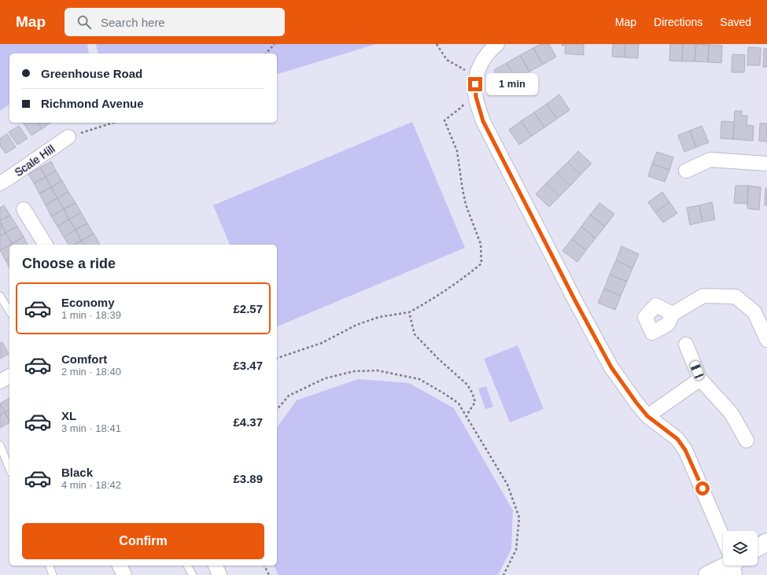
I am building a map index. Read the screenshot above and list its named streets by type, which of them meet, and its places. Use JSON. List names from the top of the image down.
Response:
{
  "streets": {
    "street": ["Scale Hill"]
  },
  "page": {
    "header": "Map",
    "search": "Search here",
    "nav": ["Map", "Directions", "Saved"],
    "banner": ["Greenhouse Road", "Richmond Avenue"],
    "bubble": "1 min",
    "heading": "Choose a ride",
    "list": [
      {
        "name": "Economy",
        "note": "1 min · 18:39",
        "value": "£2.57"
      },
      {
        "name": "Comfort",
        "note": "2 min · 18:40",
        "value": "£3.47"
      },
      {
        "name": "XL",
        "note": "3 min · 18:41",
        "value": "£4.37"
      },
      {
        "name": "Black",
        "note": "4 min · 18:42",
        "value": "£3.89"
      }
    ],
    "buttons": "Confirm"
  }
}
